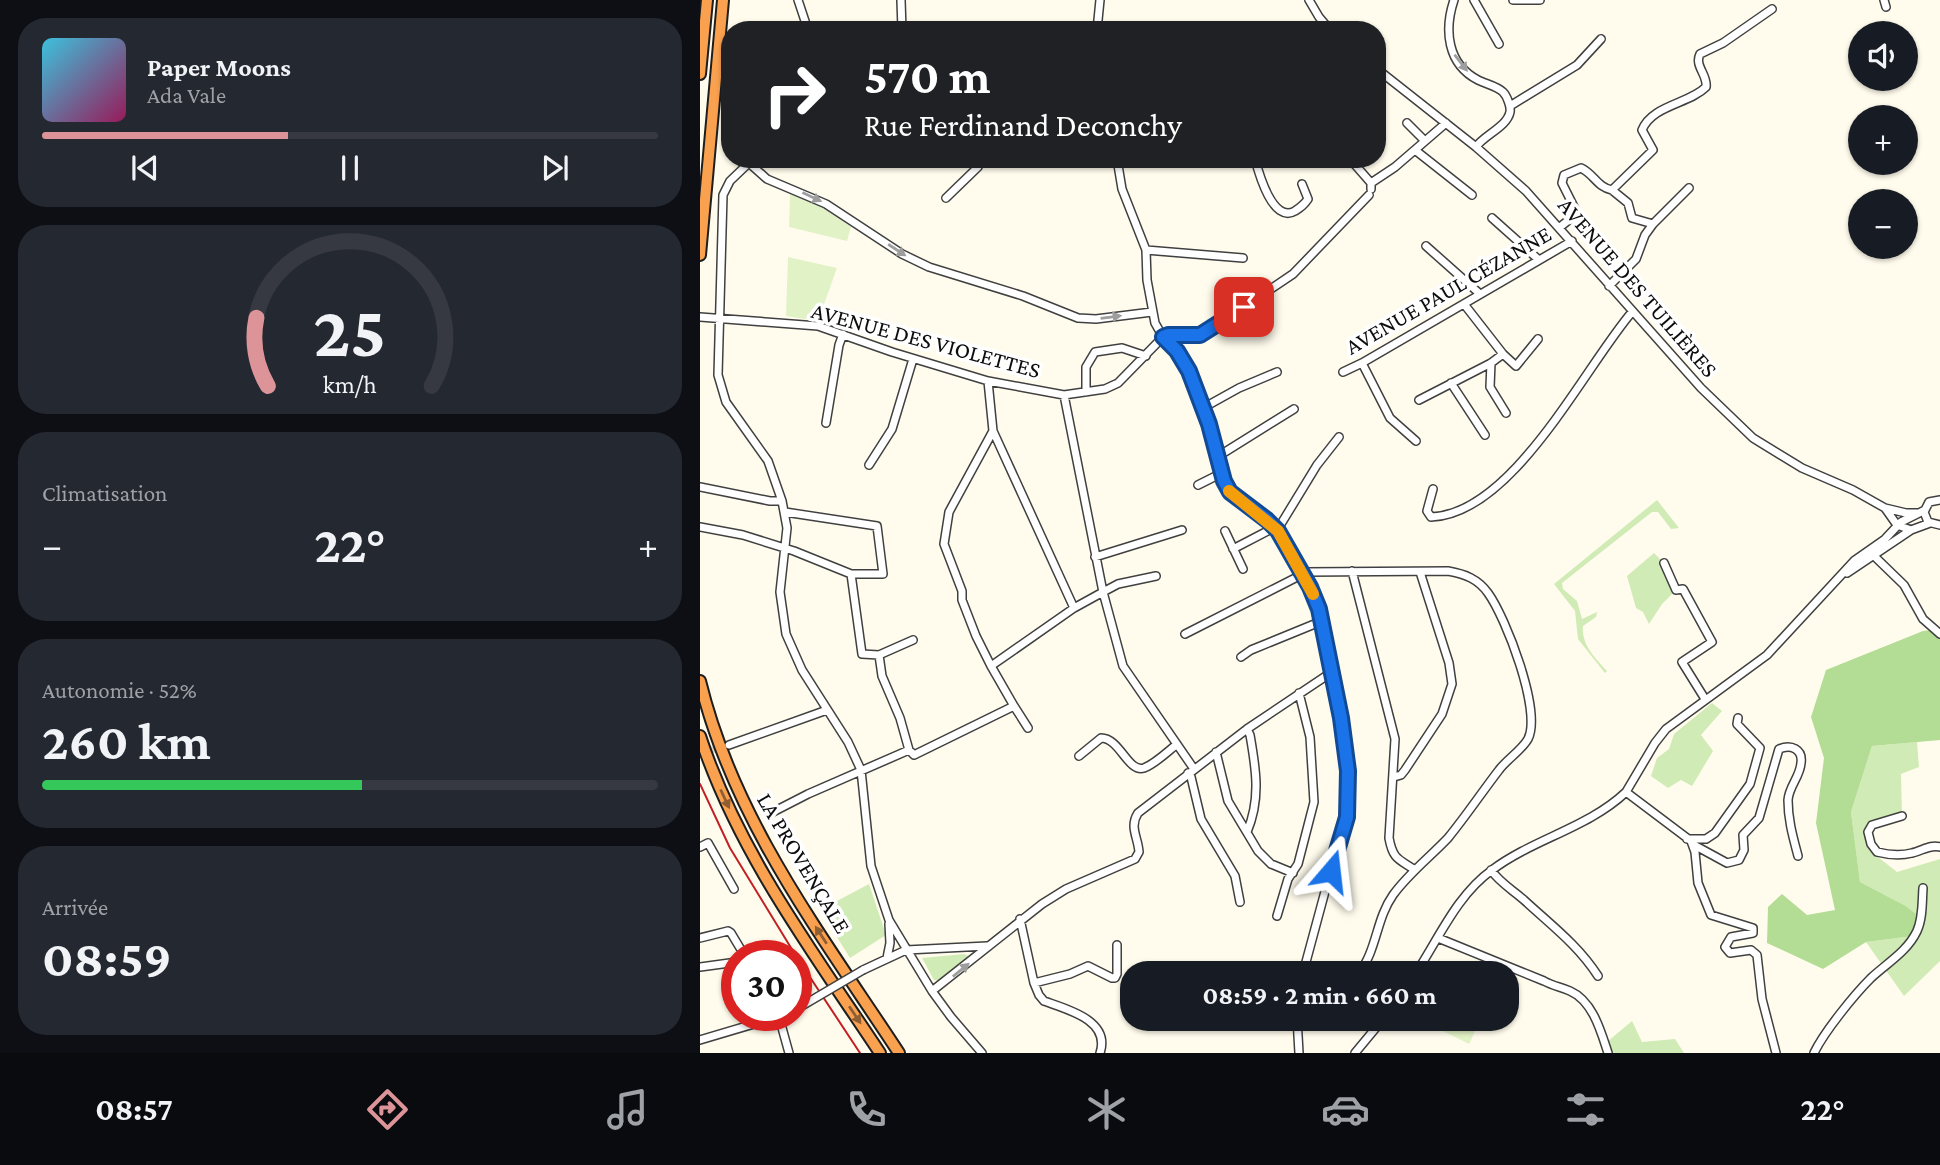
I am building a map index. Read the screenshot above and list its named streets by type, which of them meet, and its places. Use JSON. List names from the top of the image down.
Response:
{
  "streets": {
    "highway": ["LA PROVENÇALE"],
    "street": ["AVENUE DES TUILIÈRES", "AVENUE PAUL CÉZANNE", "AVENUE DES VIOLETTES"]
  },
  "crossings": [
    ["AVENUE DES TUILIÈRES", "AVENUE PAUL CÉZANNE"]
  ],
  "page": {
    "map_buttons": ["+", "−"],
    "turn": ["570 m", "Rue Ferdinand Deconchy"],
    "song": ["Paper Moons", "Ada Vale"],
    "tile": [
      "Climatisation",
      ["Autonomie · 52%", "260 km"],
      ["Arrivée", "08:59"]
    ],
    "heat": ["−", "22°", "+"],
    "limit": "30",
    "trip": "08:59 · 2 min · 660 m",
    "tabs": ["08:57", "22°"],
    "gauge": ["25", "km/h"]
  }
}
